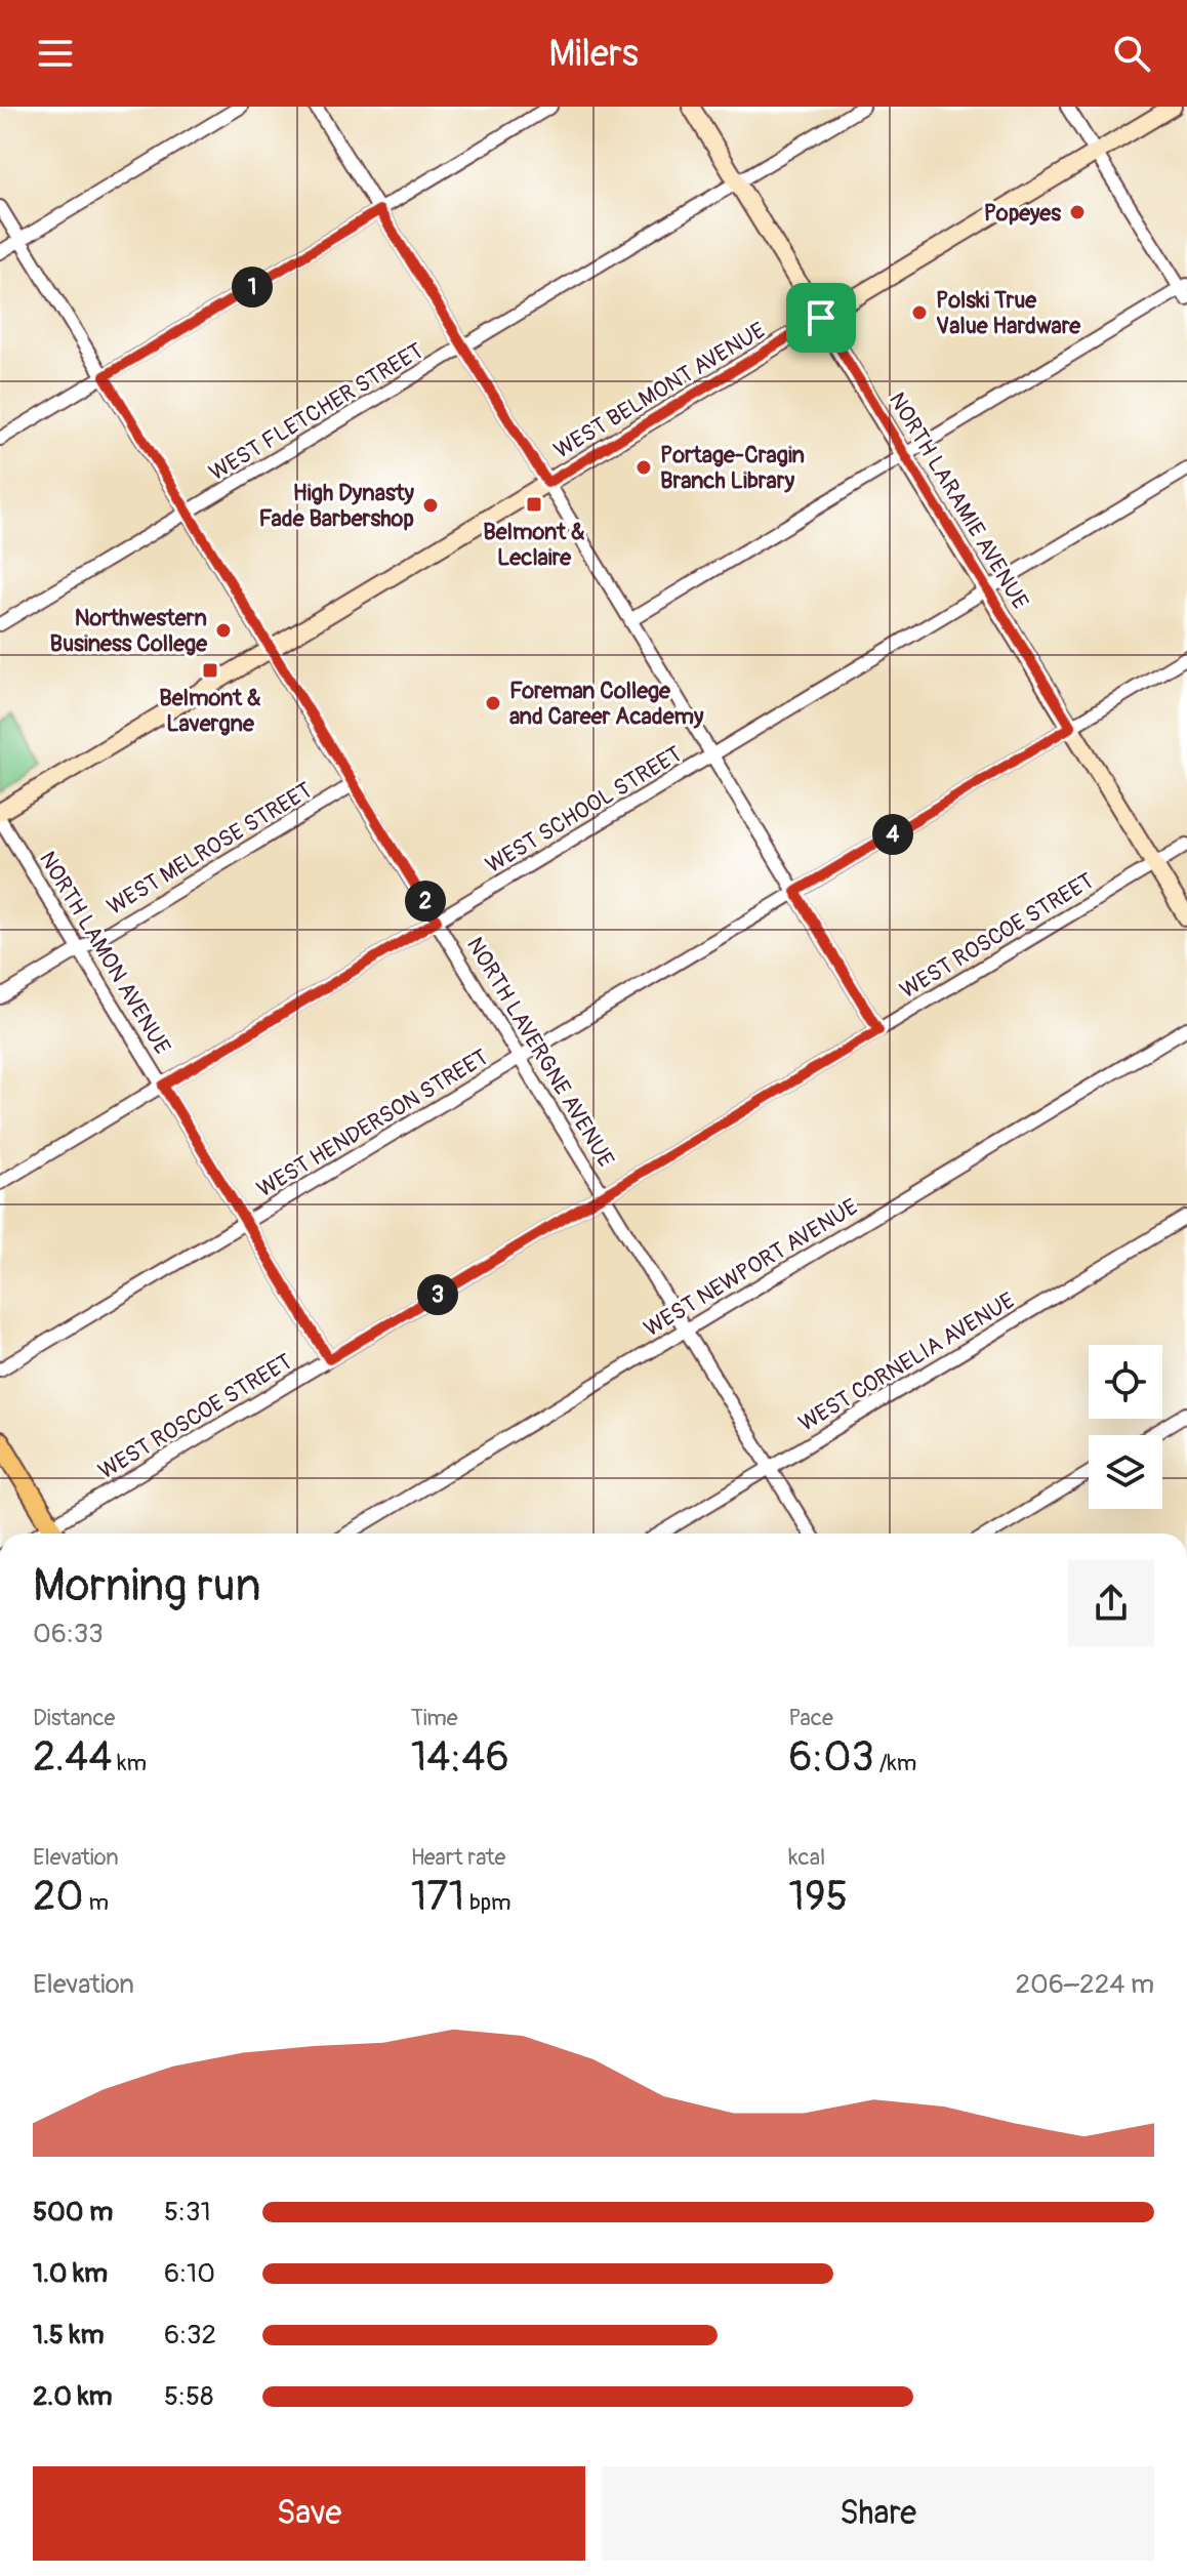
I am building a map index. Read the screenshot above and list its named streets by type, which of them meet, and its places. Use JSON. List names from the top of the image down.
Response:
{
  "streets": {
    "main road": ["WEST BELMONT AVENUE", "NORTH LARAMIE AVENUE"],
    "street": [
      "WEST FLETCHER STREET",
      "WEST SCHOOL STREET",
      "WEST MELROSE STREET",
      "WEST ROSCOE STREET",
      "NORTH LAMON AVENUE",
      "NORTH LAVERGNE AVENUE",
      "WEST HENDERSON STREET",
      "WEST NEWPORT AVENUE",
      "WEST CORNELIA AVENUE"
    ]
  },
  "crossings": [
    ["WEST BELMONT AVENUE", "NORTH LARAMIE AVENUE"],
    ["WEST BELMONT AVENUE", "NORTH LAVERGNE AVENUE"],
    ["WEST FLETCHER STREET", "NORTH LARAMIE AVENUE"],
    ["WEST FLETCHER STREET", "NORTH LAVERGNE AVENUE"],
    ["NORTH LARAMIE AVENUE", "WEST SCHOOL STREET"],
    ["NORTH LARAMIE AVENUE", "WEST ROSCOE STREET"],
    ["NORTH LARAMIE AVENUE", "WEST HENDERSON STREET"],
    ["WEST SCHOOL STREET", "NORTH LAMON AVENUE"],
    ["WEST SCHOOL STREET", "NORTH LAVERGNE AVENUE"],
    ["WEST MELROSE STREET", "NORTH LAMON AVENUE"],
    ["WEST MELROSE STREET", "NORTH LAVERGNE AVENUE"],
    ["WEST ROSCOE STREET", "NORTH LAMON AVENUE"],
    ["WEST ROSCOE STREET", "NORTH LAVERGNE AVENUE"],
    ["NORTH LAMON AVENUE", "WEST HENDERSON STREET"],
    ["NORTH LAVERGNE AVENUE", "WEST HENDERSON STREET"],
    ["NORTH LAVERGNE AVENUE", "WEST NEWPORT AVENUE"],
    ["NORTH LAVERGNE AVENUE", "WEST CORNELIA AVENUE"]
  ],
  "places": {
    "other": [
      "Popeyes",
      "Polski True Value Hardware",
      "Portage-Cragin Branch Library",
      "High Dynasty Fade Barbershop",
      "Northwestern Business College",
      "Foreman College and Career Academy"
    ],
    "transit": ["Belmont & Leclaire", "Belmont & Lavergne"]
  },
  "page": {
    "header": "Milers",
    "pins": [
      "1",
      "4",
      "2",
      "3"
    ],
    "heading": ["Morning run", "06:33"],
    "stats": [
      ["Distance", "2.44 km"],
      ["Time", "14:46"],
      ["Pace", "6:03 /km"],
      ["Elevation", "20 m"],
      ["Heart rate", "171 bpm"],
      ["kcal", "195"]
    ],
    "chart": ["Elevation", "206–224 m"],
    "list": [
      {
        "name": "500 m",
        "note": "5:31"
      },
      {
        "name": "1.0 km",
        "note": "6:10"
      },
      {
        "name": "1.5 km",
        "note": "6:32"
      },
      {
        "name": "2.0 km",
        "note": "5:58"
      }
    ],
    "buttons": ["Save", "Share"]
  }
}
